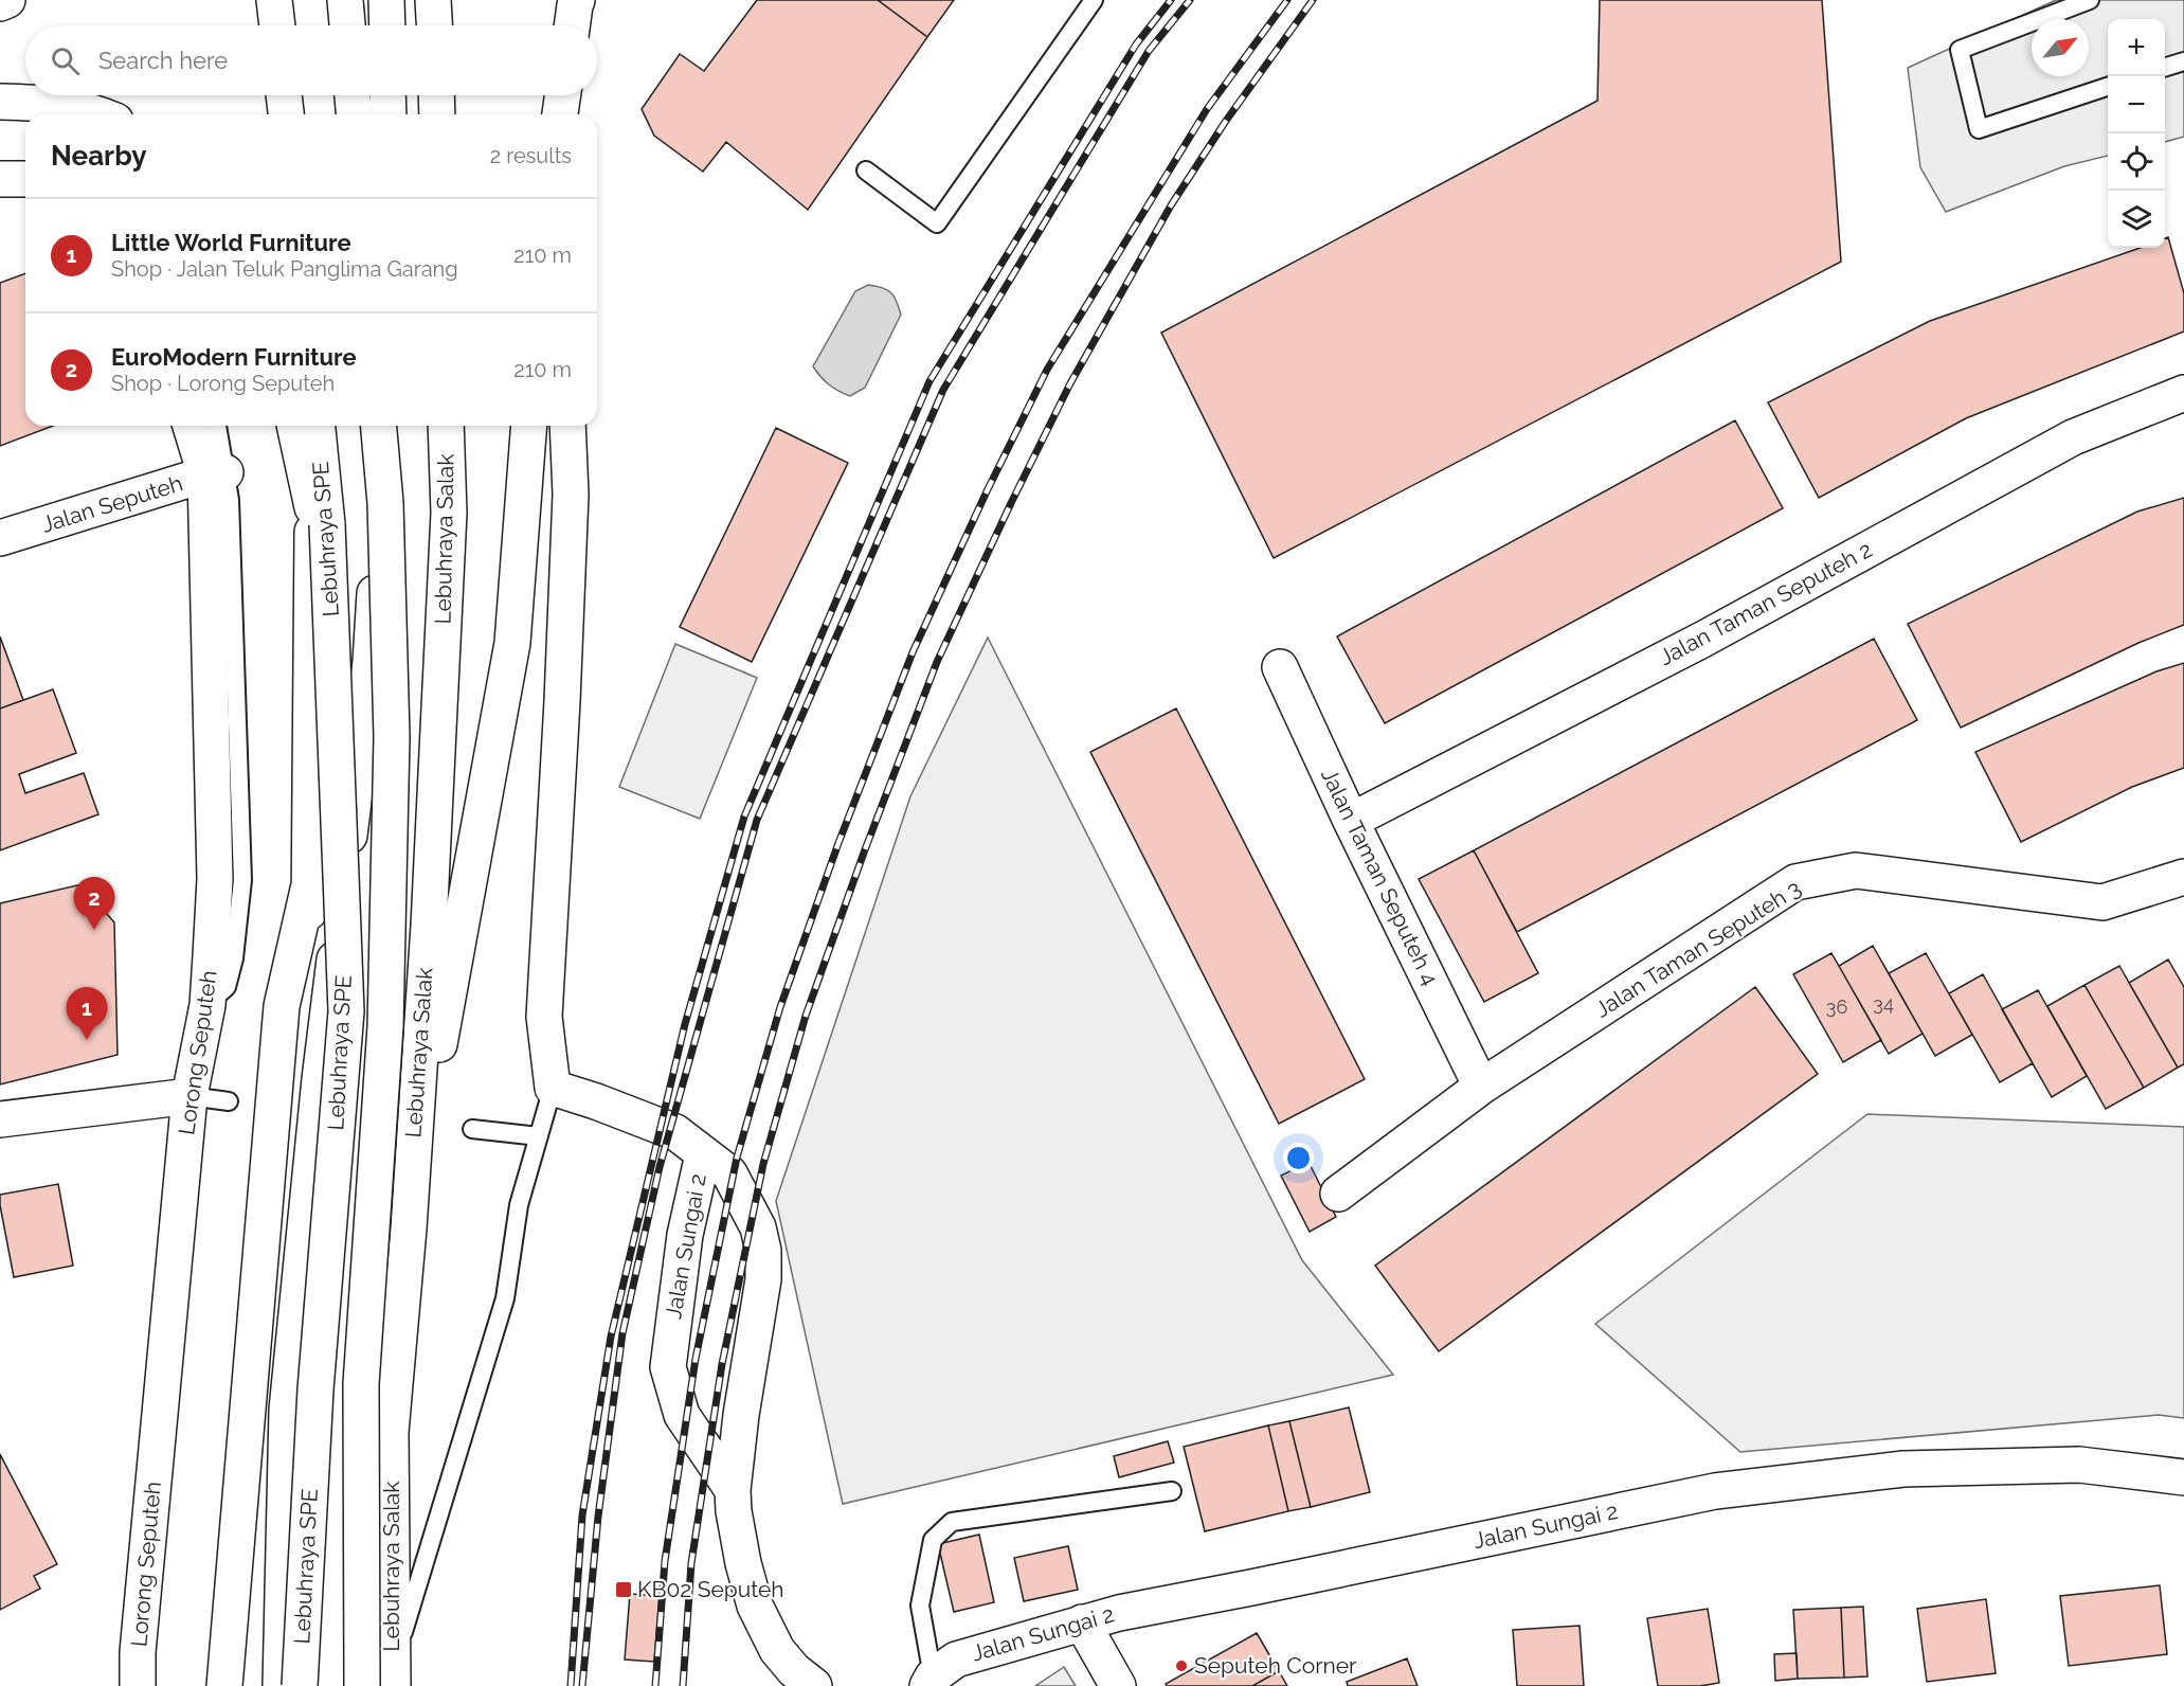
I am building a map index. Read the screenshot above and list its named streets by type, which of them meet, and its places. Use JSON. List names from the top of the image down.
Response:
{
  "streets": {
    "main road": [
      "Jalan Seputeh",
      "Lebuhraya SPE",
      "Lebuhraya Salak",
      "Jalan Taman Seputeh 2",
      "Jalan Taman Seputeh 4",
      "Jalan Taman Seputeh 3",
      "Lorong Seputeh",
      "Jalan Sungai 2"
    ]
  },
  "crossings": [
    ["Jalan Seputeh", "Lorong Seputeh"],
    ["Jalan Taman Seputeh 2", "Jalan Taman Seputeh 4"],
    ["Jalan Taman Seputeh 4", "Jalan Taman Seputeh 3"]
  ],
  "places": {
    "transit": ["KB02 Seputeh"],
    "other": ["Seputeh Corner"]
  },
  "house_numbers": ["34", "36"],
  "north": "top right",
  "page": {
    "map_buttons": ["+", "−"],
    "search": "Search here",
    "heading": ["Nearby", "2 results"],
    "list": [
      {
        "mark": "1",
        "name": "Little World Furniture",
        "note": "Shop · Jalan Teluk Panglima Garang",
        "value": "210 m"
      },
      {
        "mark": "2",
        "name": "EuroModern Furniture",
        "note": "Shop · Lorong Seputeh",
        "value": "210 m"
      }
    ],
    "pins": ["2", "1"]
  }
}
